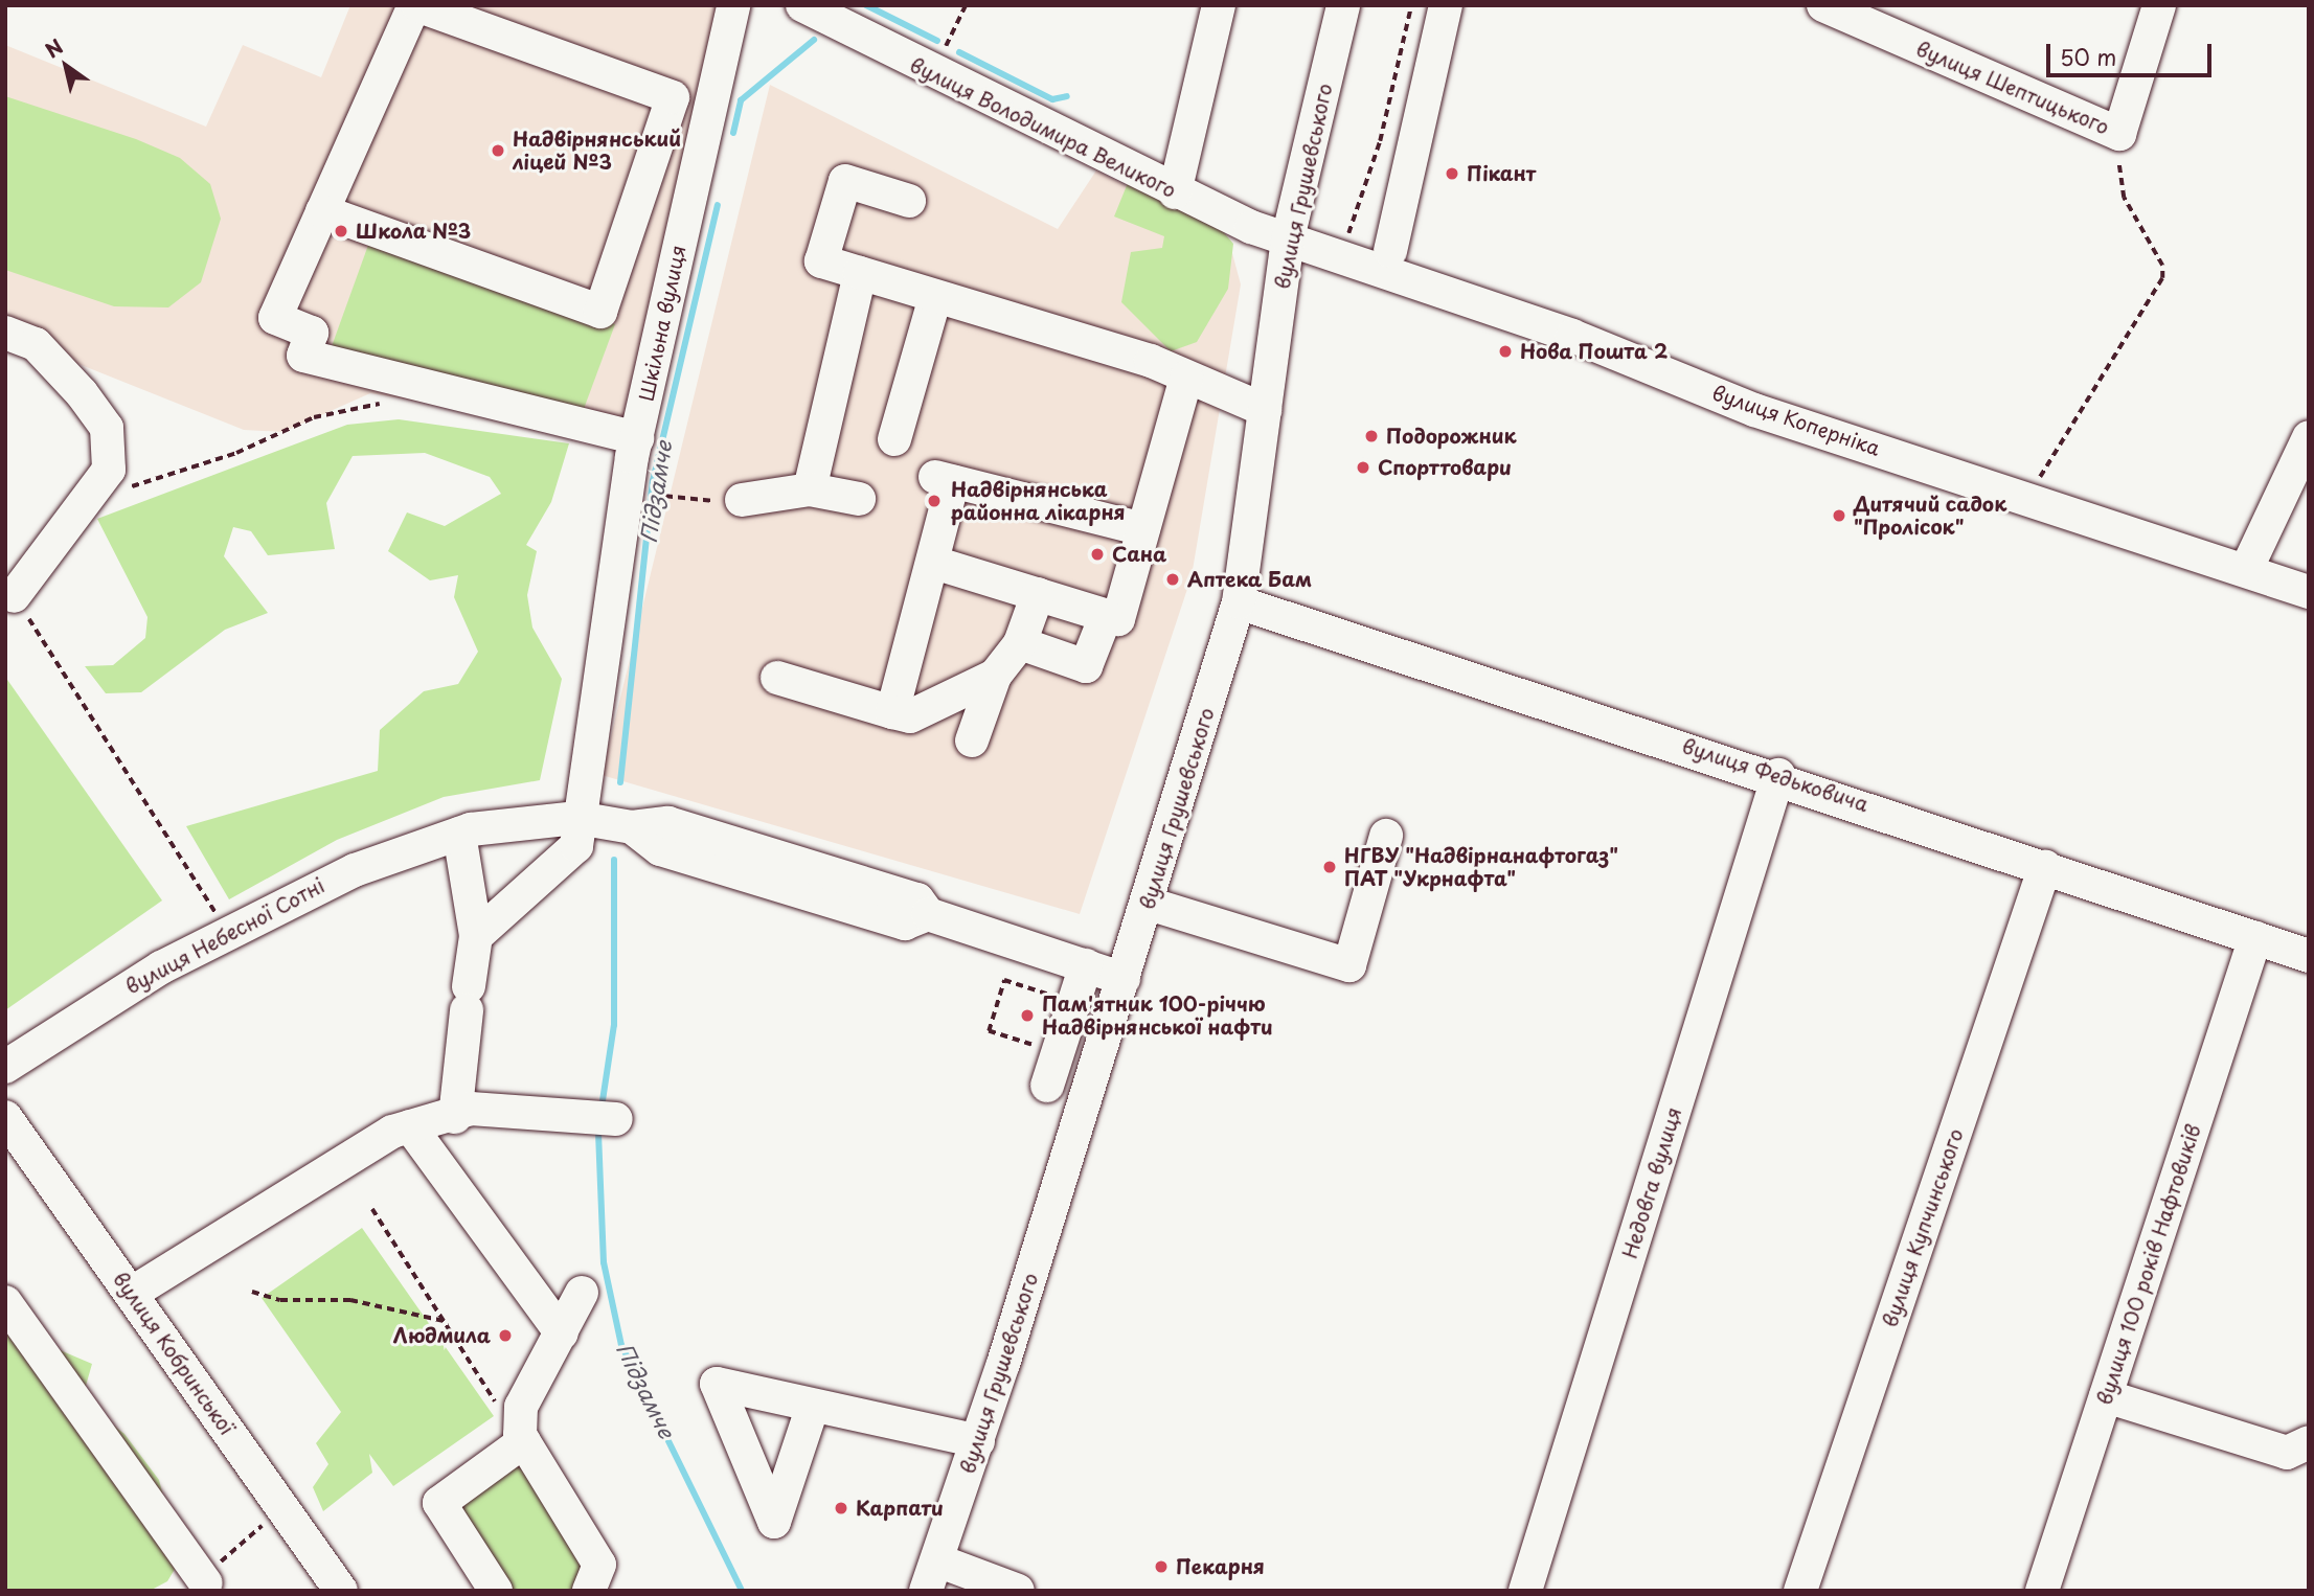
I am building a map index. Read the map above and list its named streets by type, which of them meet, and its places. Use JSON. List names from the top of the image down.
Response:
{
  "streets": {
    "street": [
      "вулиця Шептицького",
      "вулиця Володимира Великого",
      "вулиця Грушевського",
      "Шкільна вулиця",
      "вулиця Коперніка",
      "вулиця Федьковича",
      "вулиця Небесної Сотні",
      "Недовга вулиця",
      "вулиця Купчинського",
      "вулиця 100 років Нафтовиків",
      "вулиця Кобринської"
    ]
  },
  "crossings": [
    ["вулиця Володимира Великого", "вулиця Грушевського"],
    ["вулиця Володимира Великого", "вулиця Коперніка"],
    ["вулиця Грушевського", "вулиця Коперніка"],
    ["вулиця Грушевського", "вулиця Федьковича"],
    ["вулиця Грушевського", "вулиця Небесної Сотні"],
    ["Шкільна вулиця", "вулиця Небесної Сотні"],
    ["вулиця Федьковича", "Недовга вулиця"],
    ["вулиця Федьковича", "вулиця Купчинського"],
    ["вулиця Федьковича", "вулиця 100 років Нафтовиків"]
  ],
  "water": ["Підзамче"],
  "places": [
    "Надвірнянський ліцей №3",
    "Пікант",
    "Школа №3",
    "Нова Пошта 2",
    "Подорожник",
    "Спорттовари",
    "Надвірнянська районна лікарня",
    "Дитячий садок \"Пролісок\"",
    "Сана",
    "Аптека Бам",
    "НГВУ \"Надвірнанафтогаз\" ПАТ \"Укрнафта\"",
    "Пам'ятник 100-річчю Надвірнянської нафти",
    "Людмила",
    "Карпати",
    "Пекарня"
  ],
  "scale_bar": "50 m",
  "north": "top left"
}
